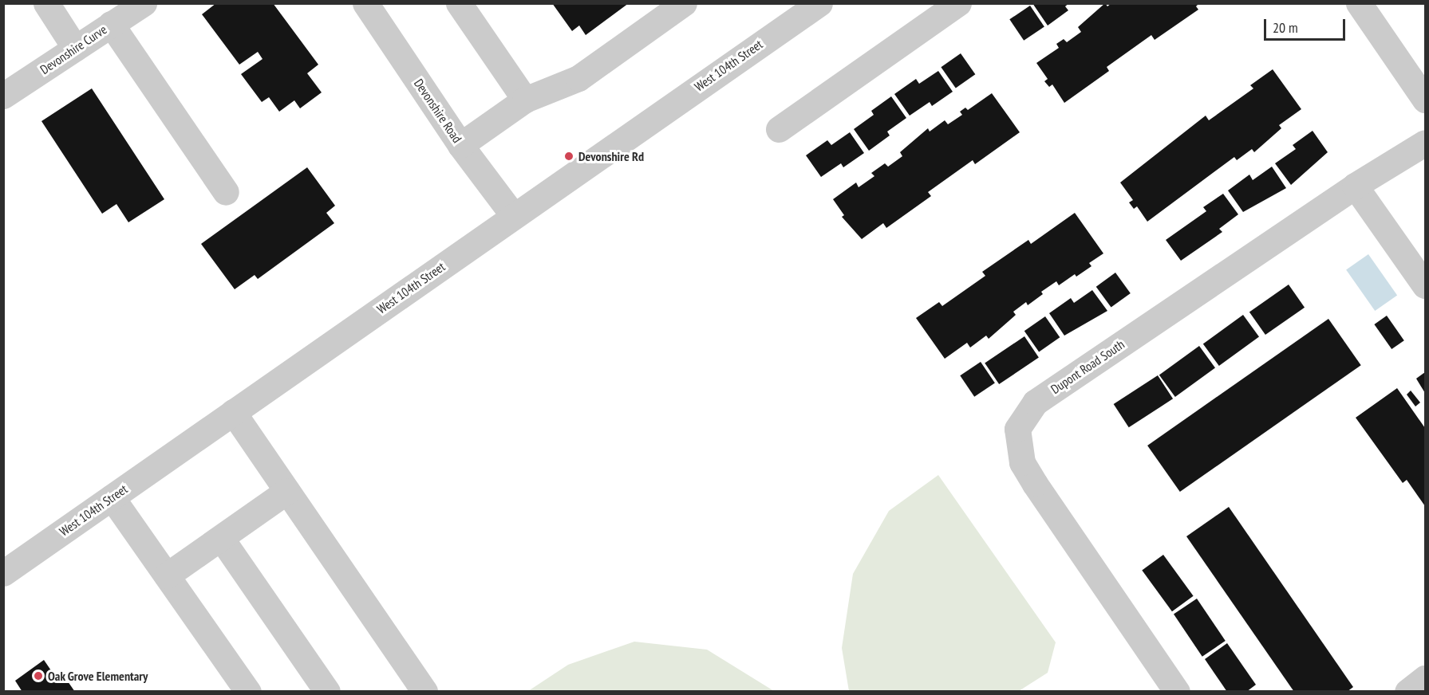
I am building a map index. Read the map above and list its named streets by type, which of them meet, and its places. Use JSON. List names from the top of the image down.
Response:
{
  "streets": {
    "street": [
      "Devonshire Curve",
      "West 104th Street",
      "Devonshire Road",
      "Dupont Road South"
    ]
  },
  "crossings": [
    ["West 104th Street", "Devonshire Road"]
  ],
  "places": ["Devonshire Rd", "Oak Grove Elementary"],
  "scale_bar": "20 m"
}
